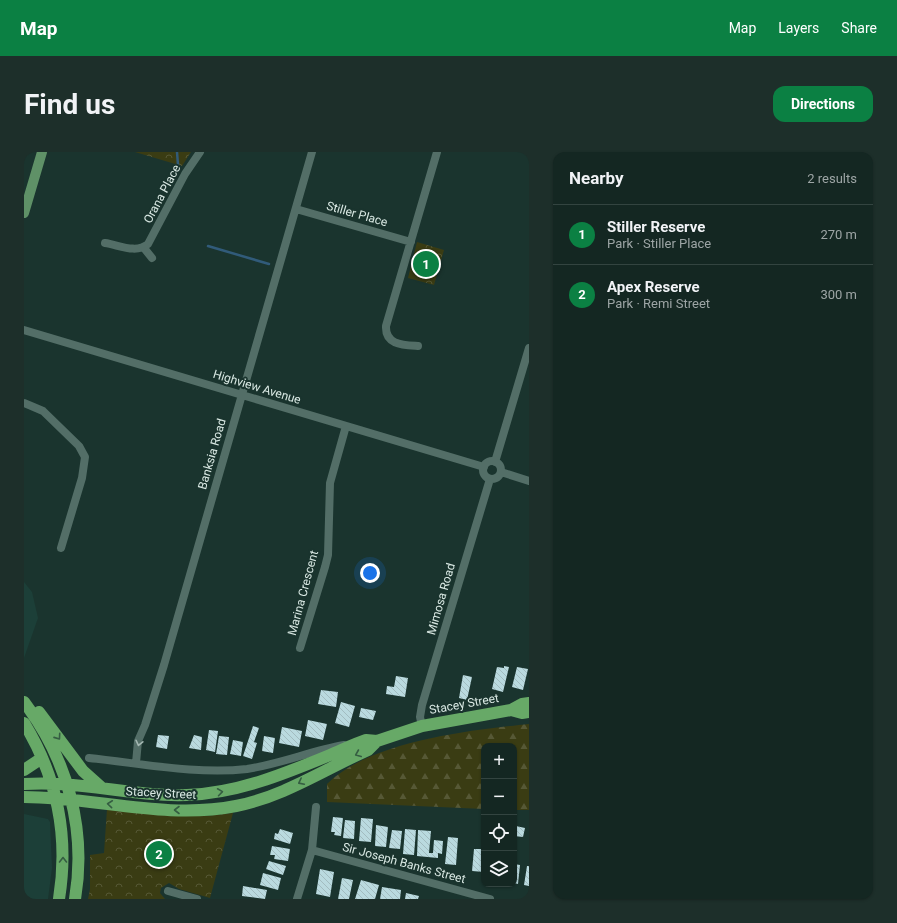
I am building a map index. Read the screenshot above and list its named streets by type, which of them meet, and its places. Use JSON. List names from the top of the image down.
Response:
{
  "streets": {
    "highway": ["Stacey Street"],
    "street": [
      "Orana Place",
      "Stiller Place",
      "Highview Avenue",
      "Banksia Road",
      "Marina Crescent",
      "Mimosa Road",
      "Sir Joseph Banks Street"
    ]
  },
  "crossings": [
    ["Stiller Place", "Banksia Road"],
    ["Highview Avenue", "Banksia Road"],
    ["Highview Avenue", "Marina Crescent"],
    ["Highview Avenue", "Mimosa Road"],
    ["Banksia Road", "Stacey Street"],
    ["Mimosa Road", "Stacey Street"]
  ],
  "one_way": ["Banksia Road"],
  "page": {
    "header": "Map",
    "nav": ["Map", "Layers", "Share"],
    "buttons": "Directions",
    "title": "Find us",
    "heading": ["Nearby", "2 results"],
    "list": [
      {
        "mark": "1",
        "name": "Stiller Reserve",
        "note": "Park · Stiller Place",
        "value": "270 m"
      },
      {
        "mark": "2",
        "name": "Apex Reserve",
        "note": "Park · Remi Street",
        "value": "300 m"
      }
    ],
    "pins": ["1", "2"],
    "map_buttons": ["+", "−"]
  }
}
